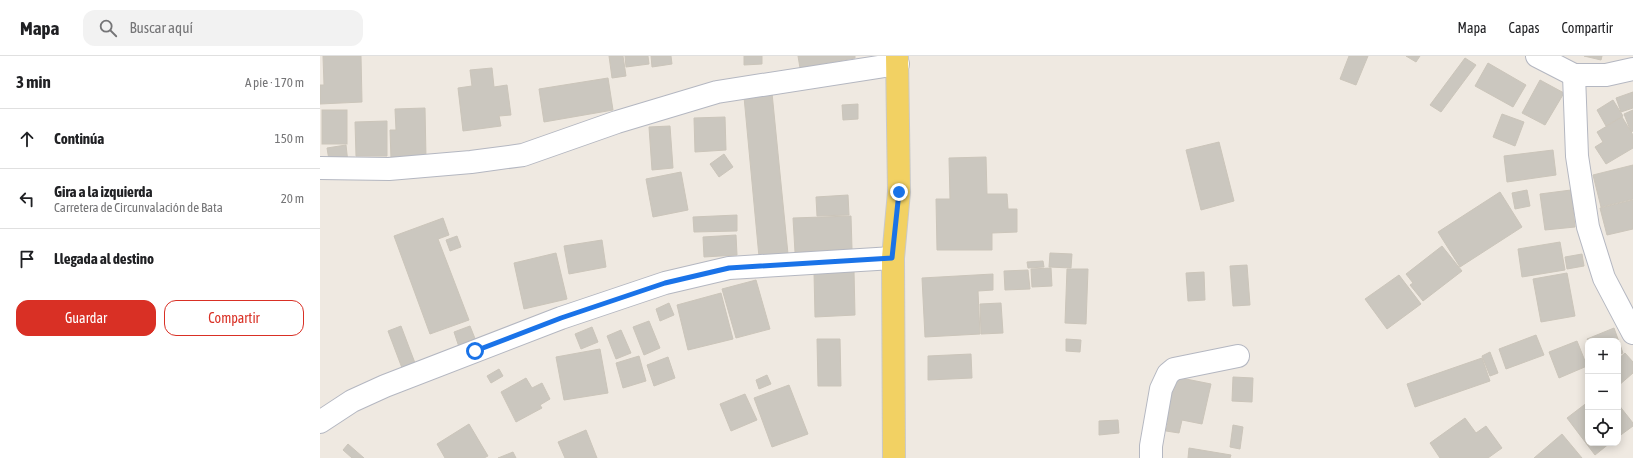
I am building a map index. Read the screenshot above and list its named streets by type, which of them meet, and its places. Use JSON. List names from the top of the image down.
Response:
{
  "page": {
    "header": "Mapa",
    "search": "Buscar aquí",
    "nav": ["Mapa", "Capas", "Compartir"],
    "heading": ["3 min", "A pie · 170 m"],
    "list": [
      ["Continúa", "150 m"],
      ["Gira a la izquierda", "Carretera de Circunvalación de Bata", "20 m"],
      "Llegada al destino"
    ],
    "buttons": ["Guardar", "Compartir"],
    "map_buttons": ["+", "−"]
  }
}
